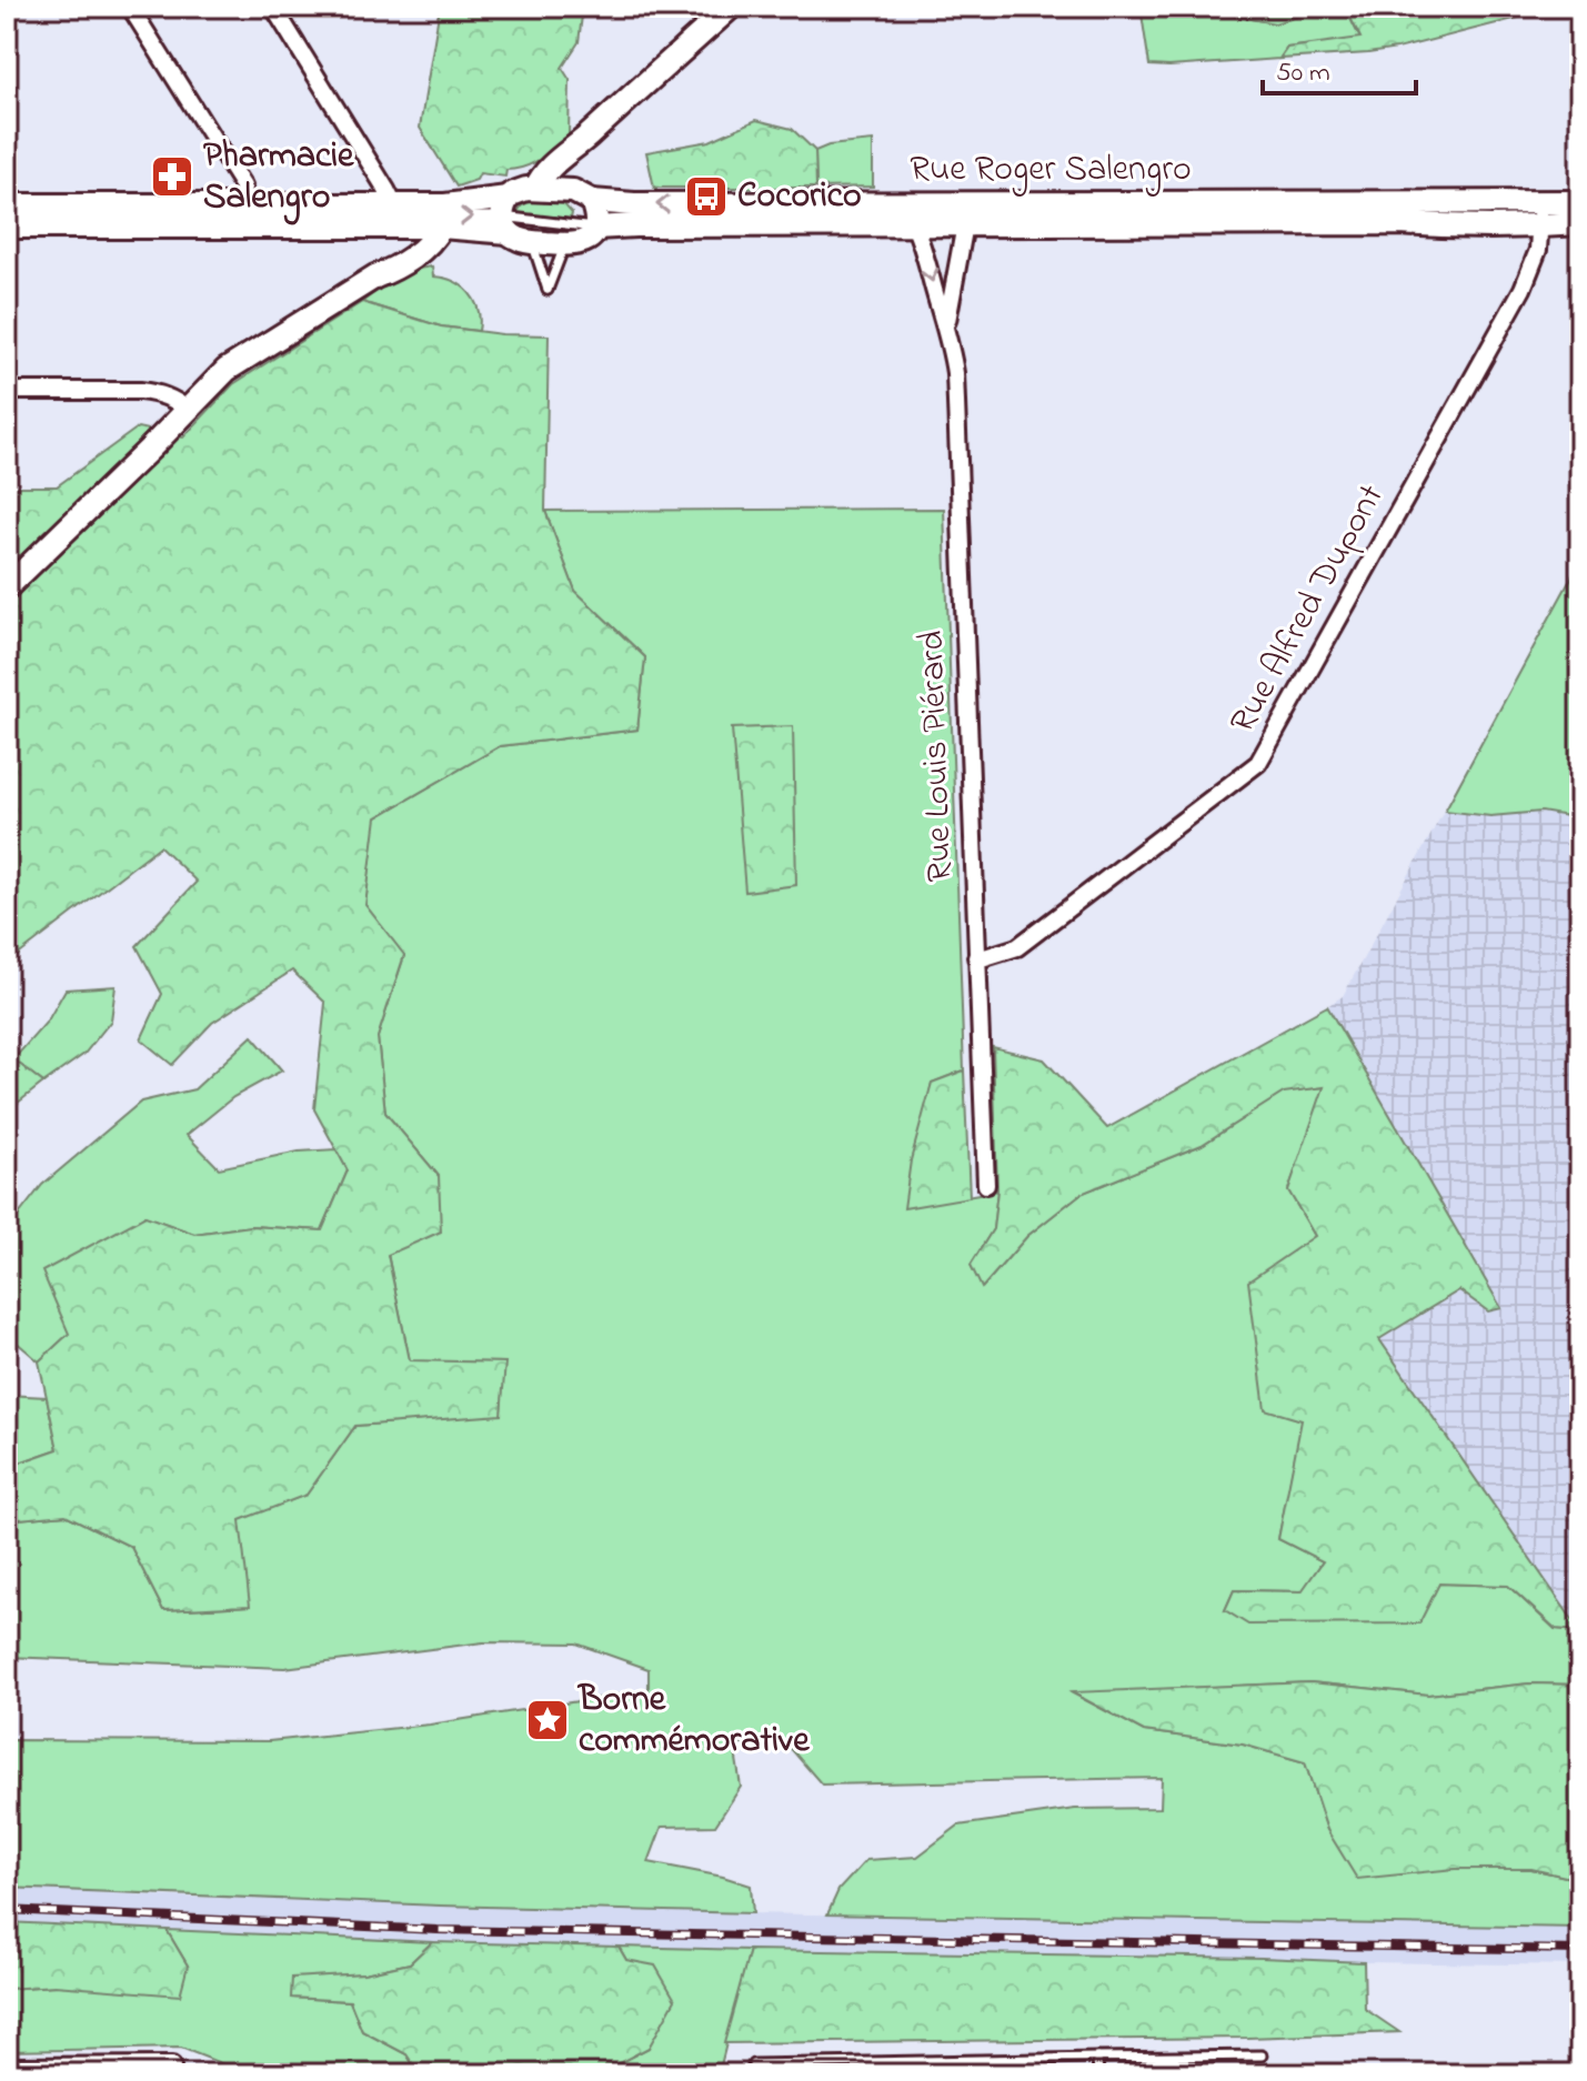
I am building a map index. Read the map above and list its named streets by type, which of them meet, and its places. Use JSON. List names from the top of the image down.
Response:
{
  "streets": {
    "main road": ["Rue Roger Salengro"],
    "street": ["Rue Alfred Dupont", "Rue Louis Piérard"]
  },
  "crossings": [
    ["Rue Roger Salengro", "Rue Louis Piérard"],
    ["Rue Alfred Dupont", "Rue Louis Piérard"]
  ],
  "places": {
    "pharmacy": ["Pharmacie Salengro"],
    "bus stop": ["Cocorico"],
    "place": ["Borne commémorative"]
  },
  "scale_bar": "50 m"
}
